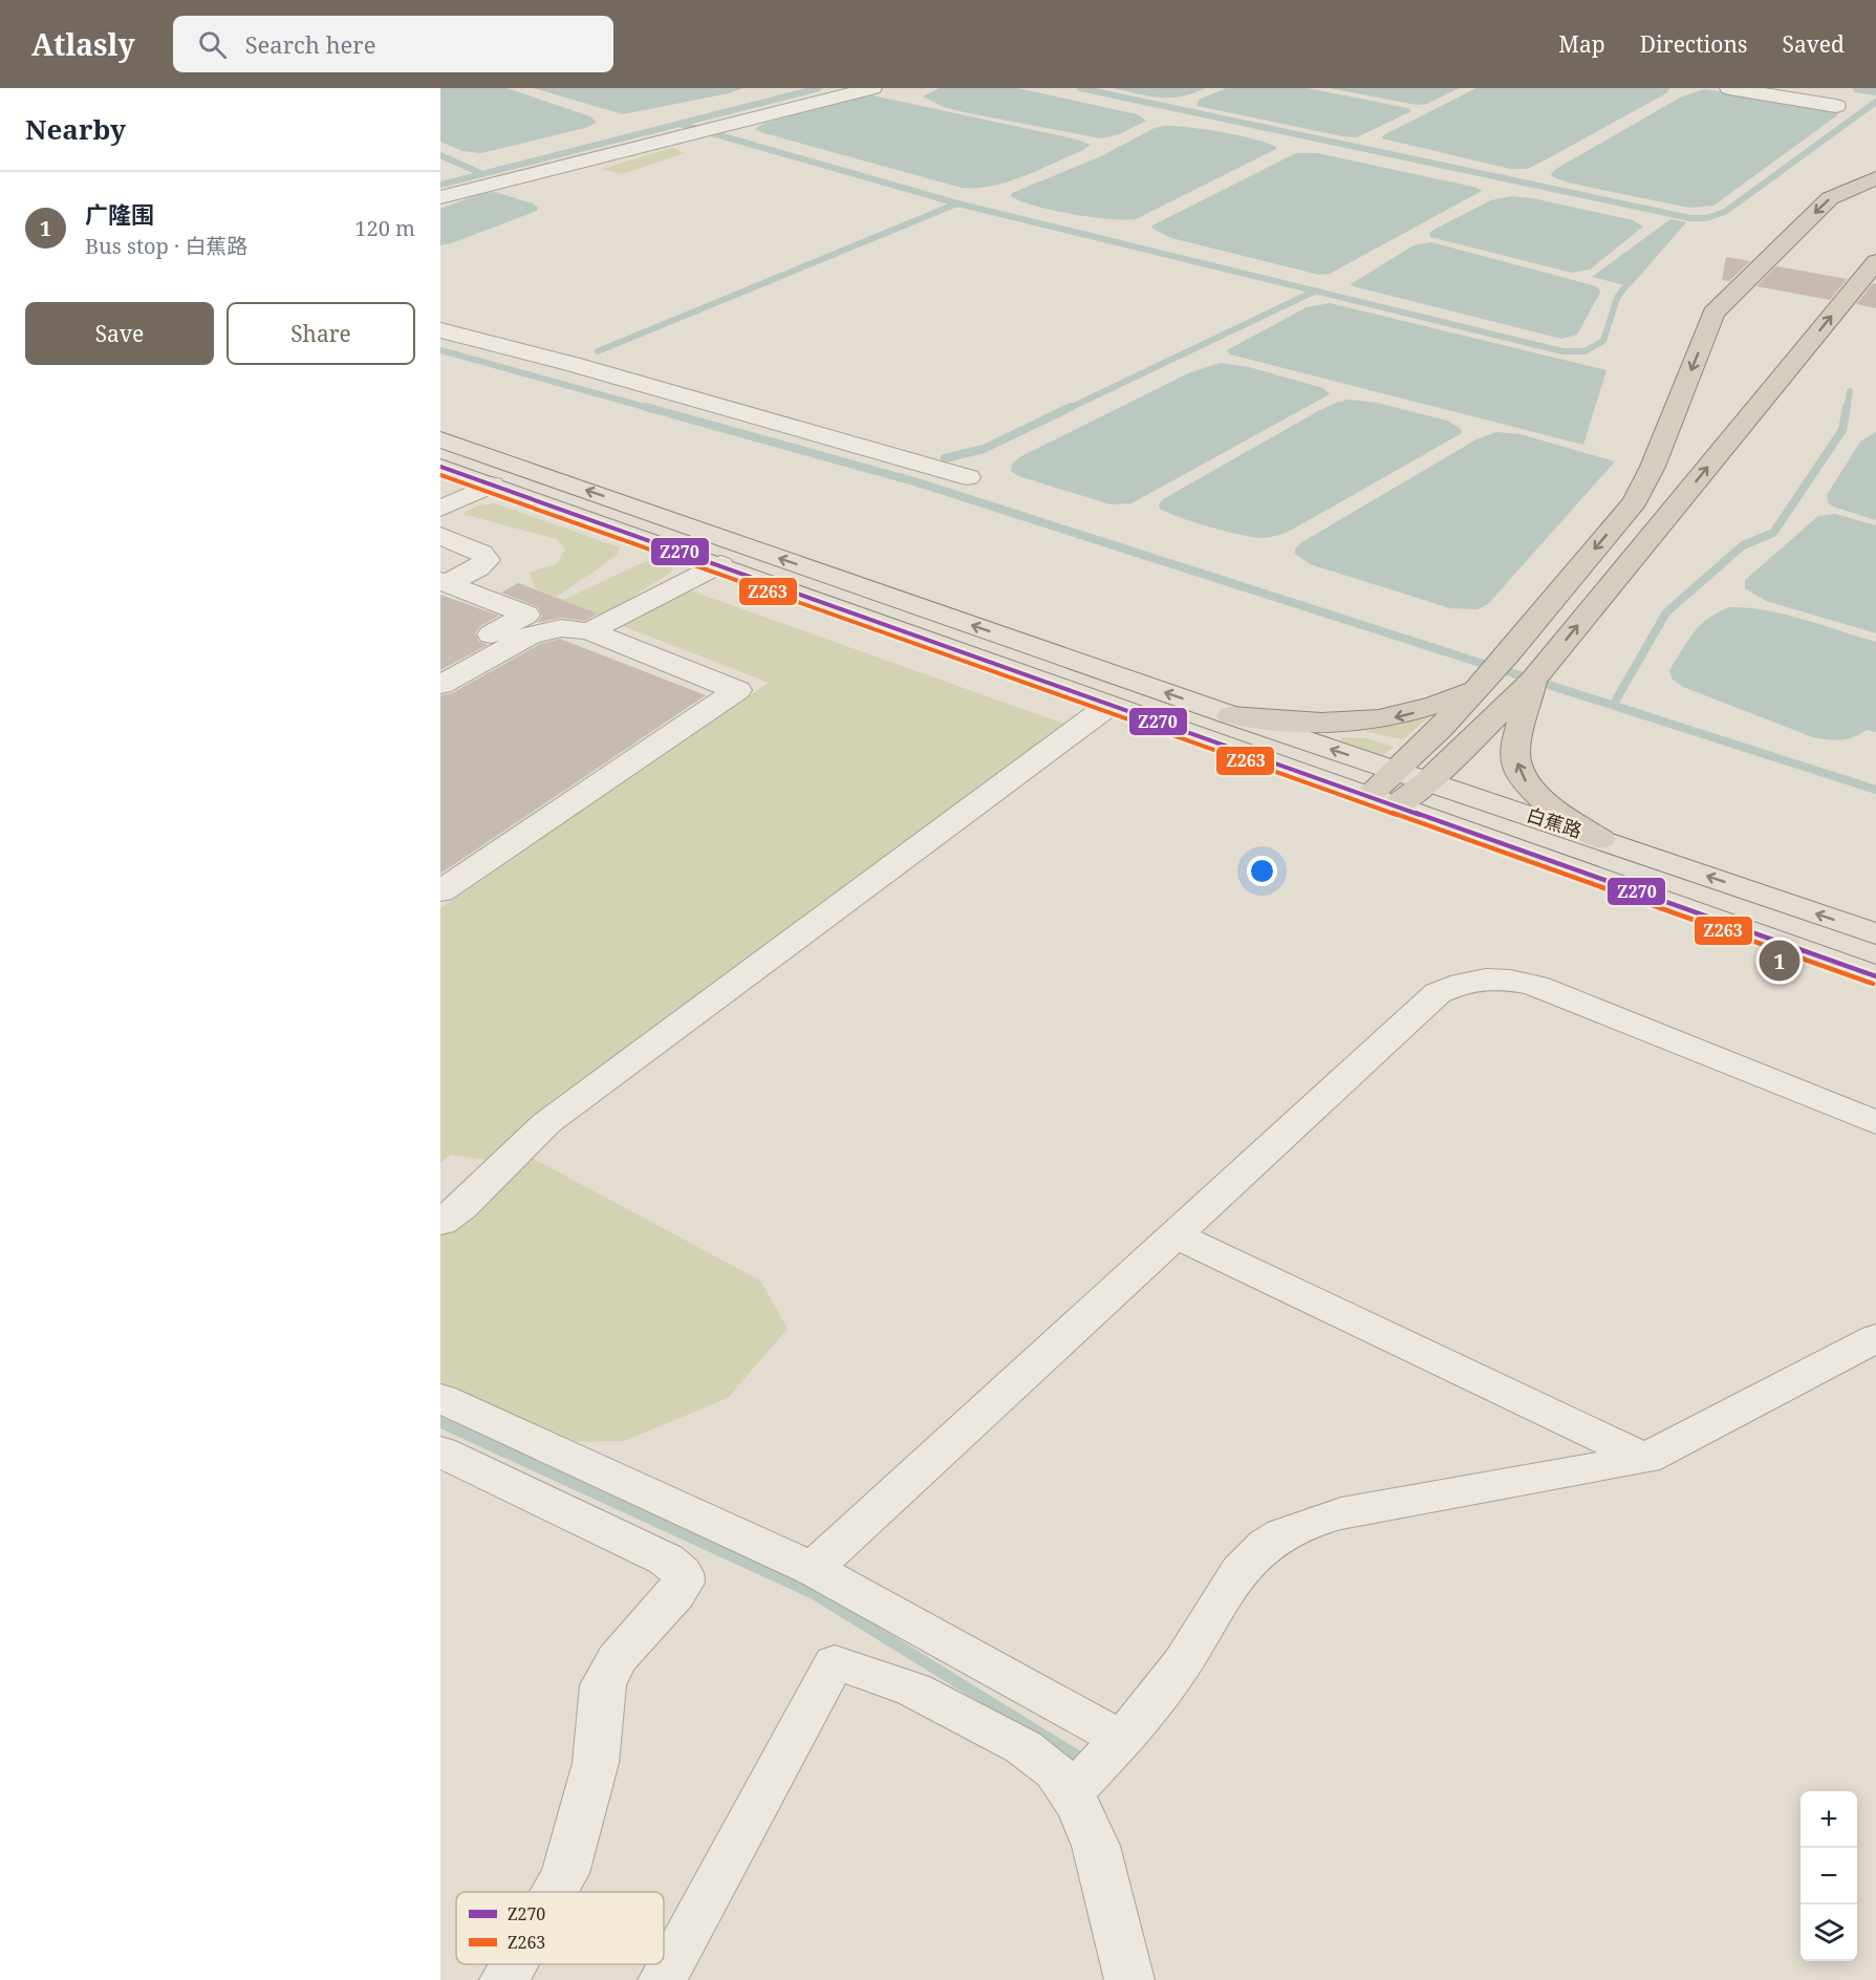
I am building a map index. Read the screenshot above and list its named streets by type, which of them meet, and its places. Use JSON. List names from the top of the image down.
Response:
{
  "streets": {
    "main road": ["白蕉路"]
  },
  "lines": ["transit line Z270", "transit line Z263"],
  "legend": ["Z270", "Z263"],
  "page": {
    "header": "Atlasly",
    "search": "Search here",
    "nav": ["Map", "Directions", "Saved"],
    "heading": "Nearby",
    "list": [
      {
        "mark": "1",
        "name": "广隆围",
        "note": "Bus stop · 白蕉路",
        "value": "120 m"
      }
    ],
    "buttons": ["Save", "Share"],
    "pins": "1",
    "map_buttons": ["+", "−"]
  }
}
